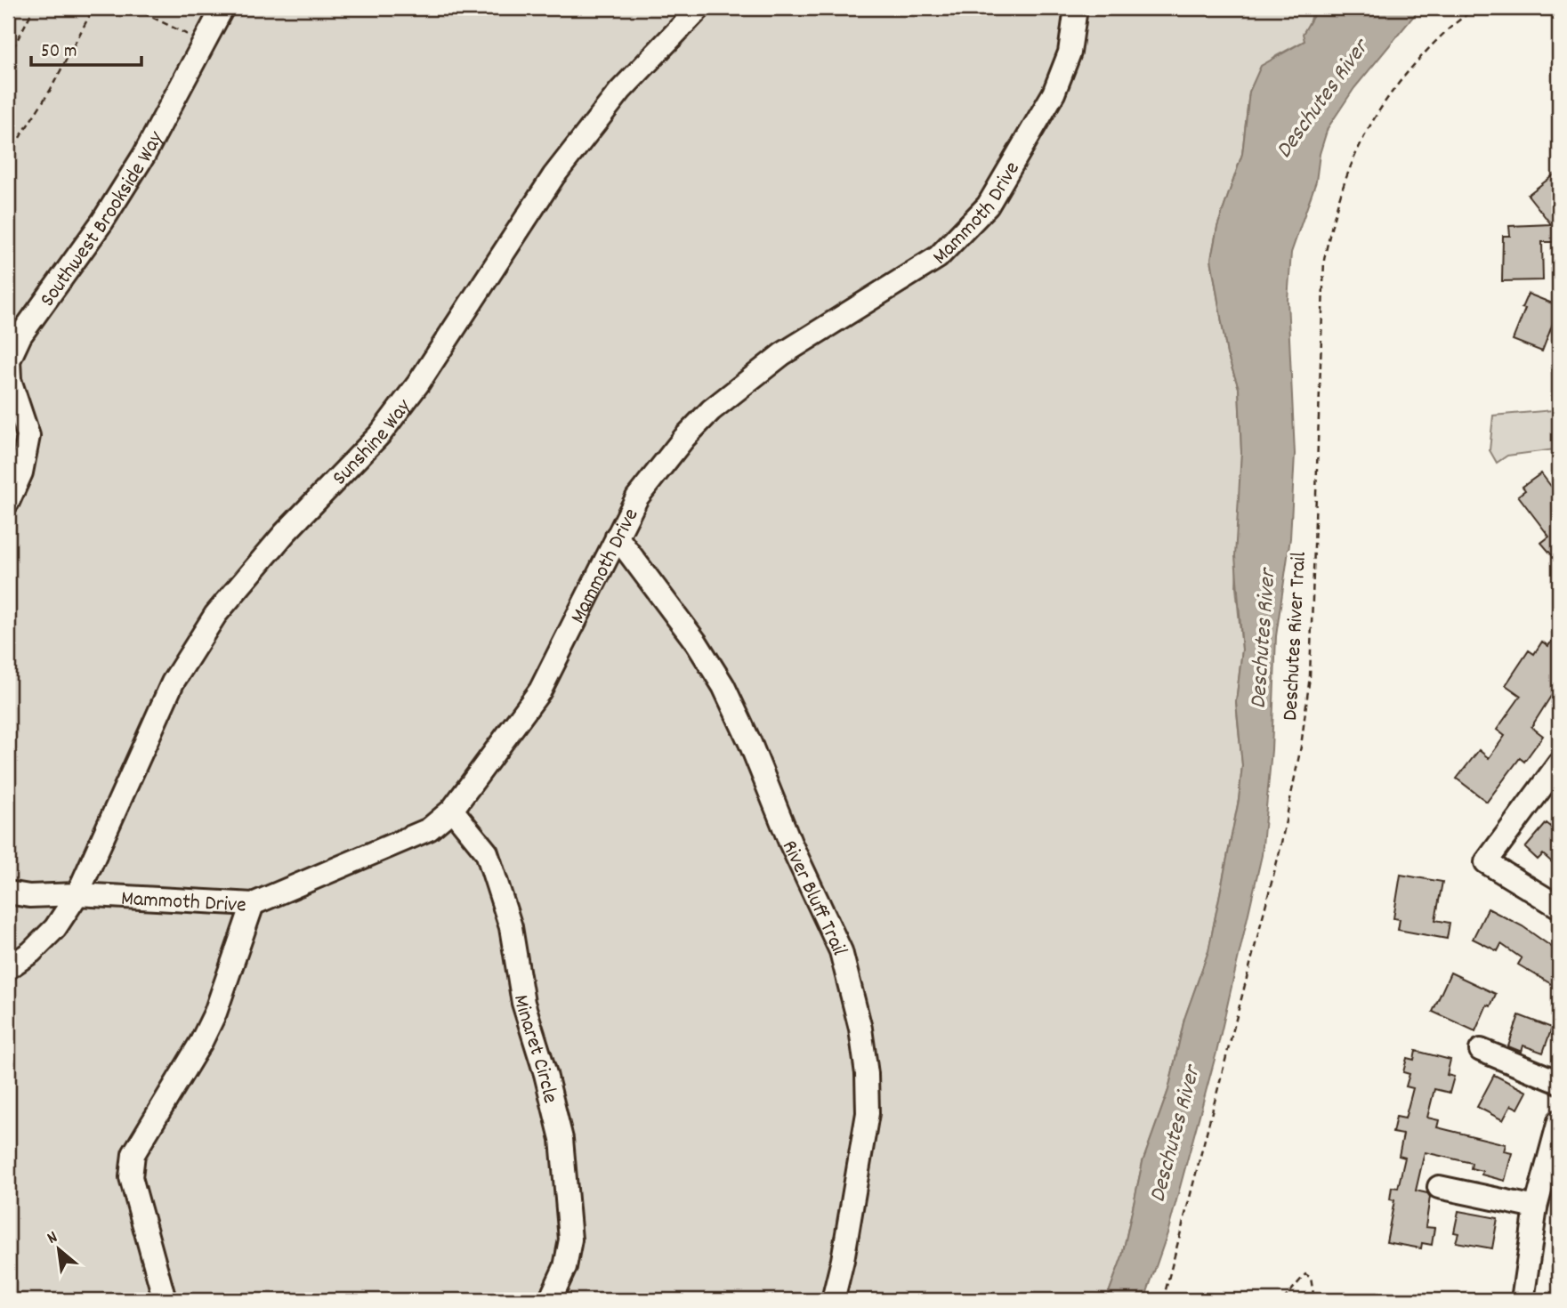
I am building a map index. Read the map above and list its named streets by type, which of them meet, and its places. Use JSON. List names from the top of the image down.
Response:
{
  "streets": {
    "street": [
      "Mammoth Drive",
      "Southwest Brookside Way",
      "Sunshine Way",
      "River Bluff Trail",
      "Minaret Circle"
    ],
    "path": ["Deschutes River Trail"]
  },
  "crossings": [
    ["Mammoth Drive", "Sunshine Way"],
    ["Mammoth Drive", "River Bluff Trail"],
    ["Mammoth Drive", "Minaret Circle"]
  ],
  "water": ["Deschutes River"],
  "scale_bar": "50 m",
  "north": "top left"
}
